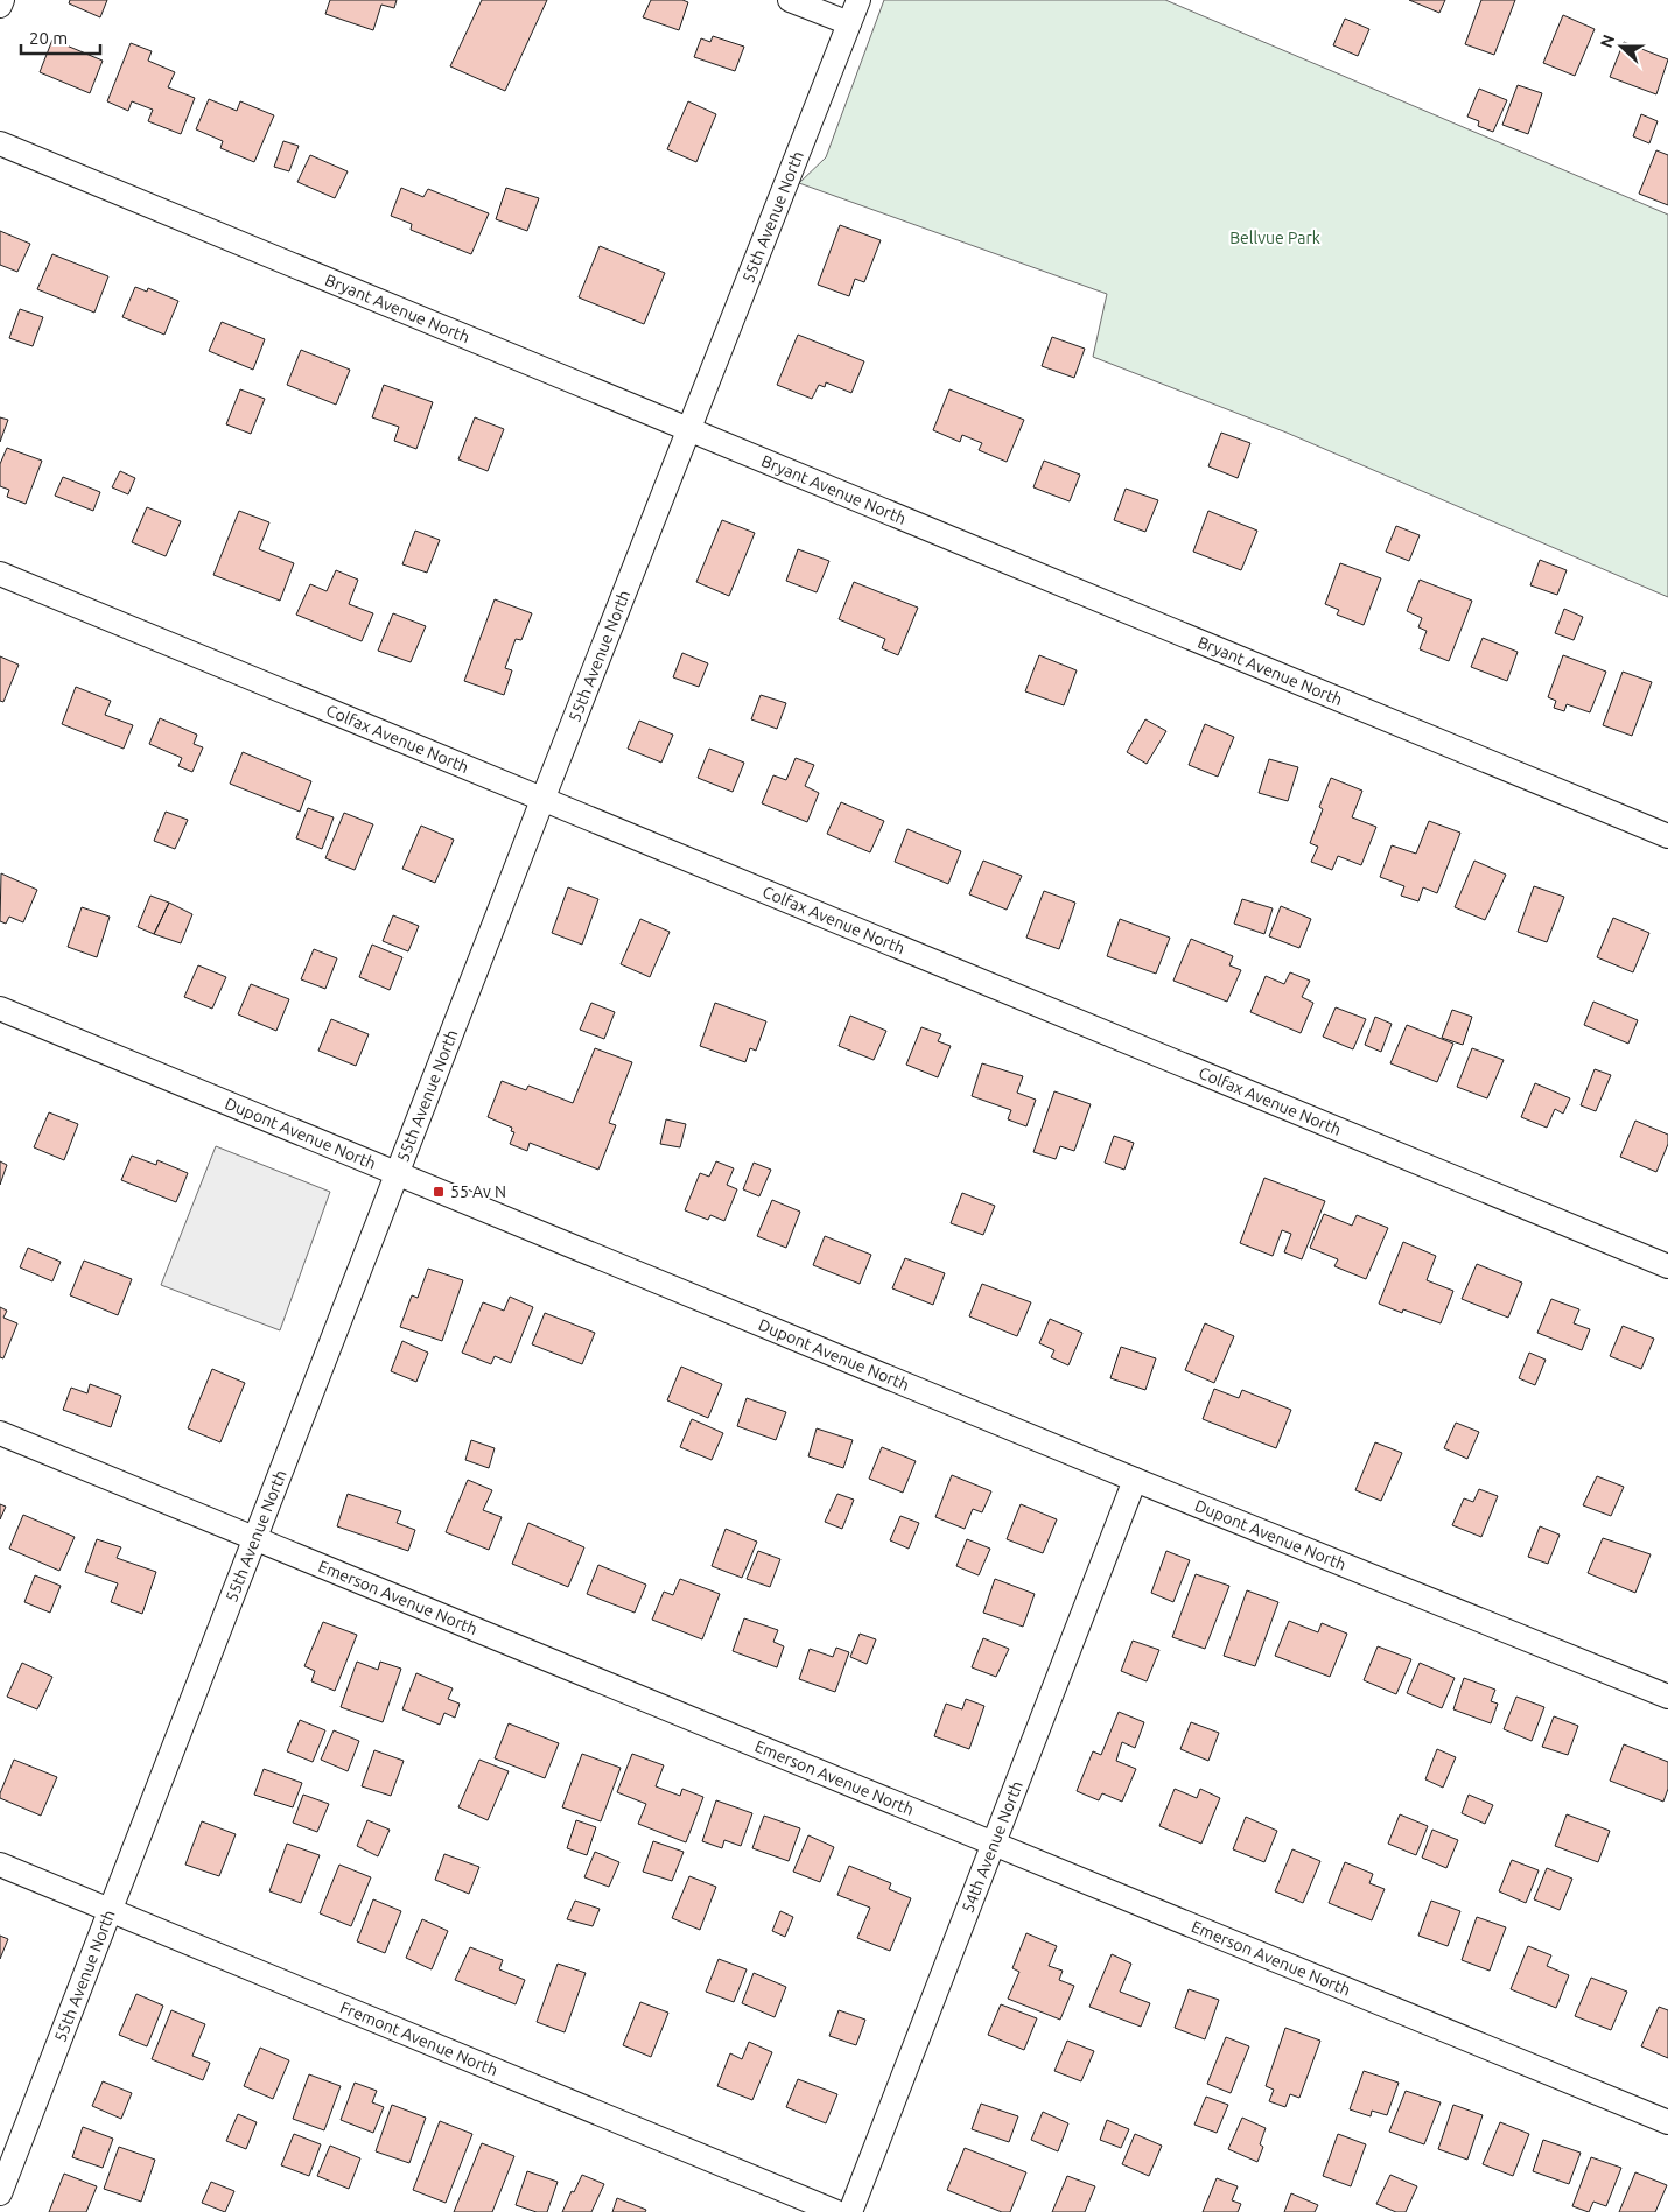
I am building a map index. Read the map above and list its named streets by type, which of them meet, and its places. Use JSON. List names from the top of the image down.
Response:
{
  "streets": {
    "street": [
      "55th Avenue North",
      "Bryant Avenue North",
      "Colfax Avenue North",
      "Dupont Avenue North",
      "Emerson Avenue North",
      "54th Avenue North",
      "Fremont Avenue North"
    ]
  },
  "crossings": [
    ["55th Avenue North", "Bryant Avenue North"],
    ["55th Avenue North", "Colfax Avenue North"],
    ["55th Avenue North", "Dupont Avenue North"],
    ["55th Avenue North", "Emerson Avenue North"],
    ["55th Avenue North", "Fremont Avenue North"],
    ["Dupont Avenue North", "54th Avenue North"],
    ["Emerson Avenue North", "54th Avenue North"]
  ],
  "parks": ["Bellvue Park"],
  "places": {
    "transit": ["55 Av N"]
  },
  "scale_bar": "20 m",
  "north": "left"
}
